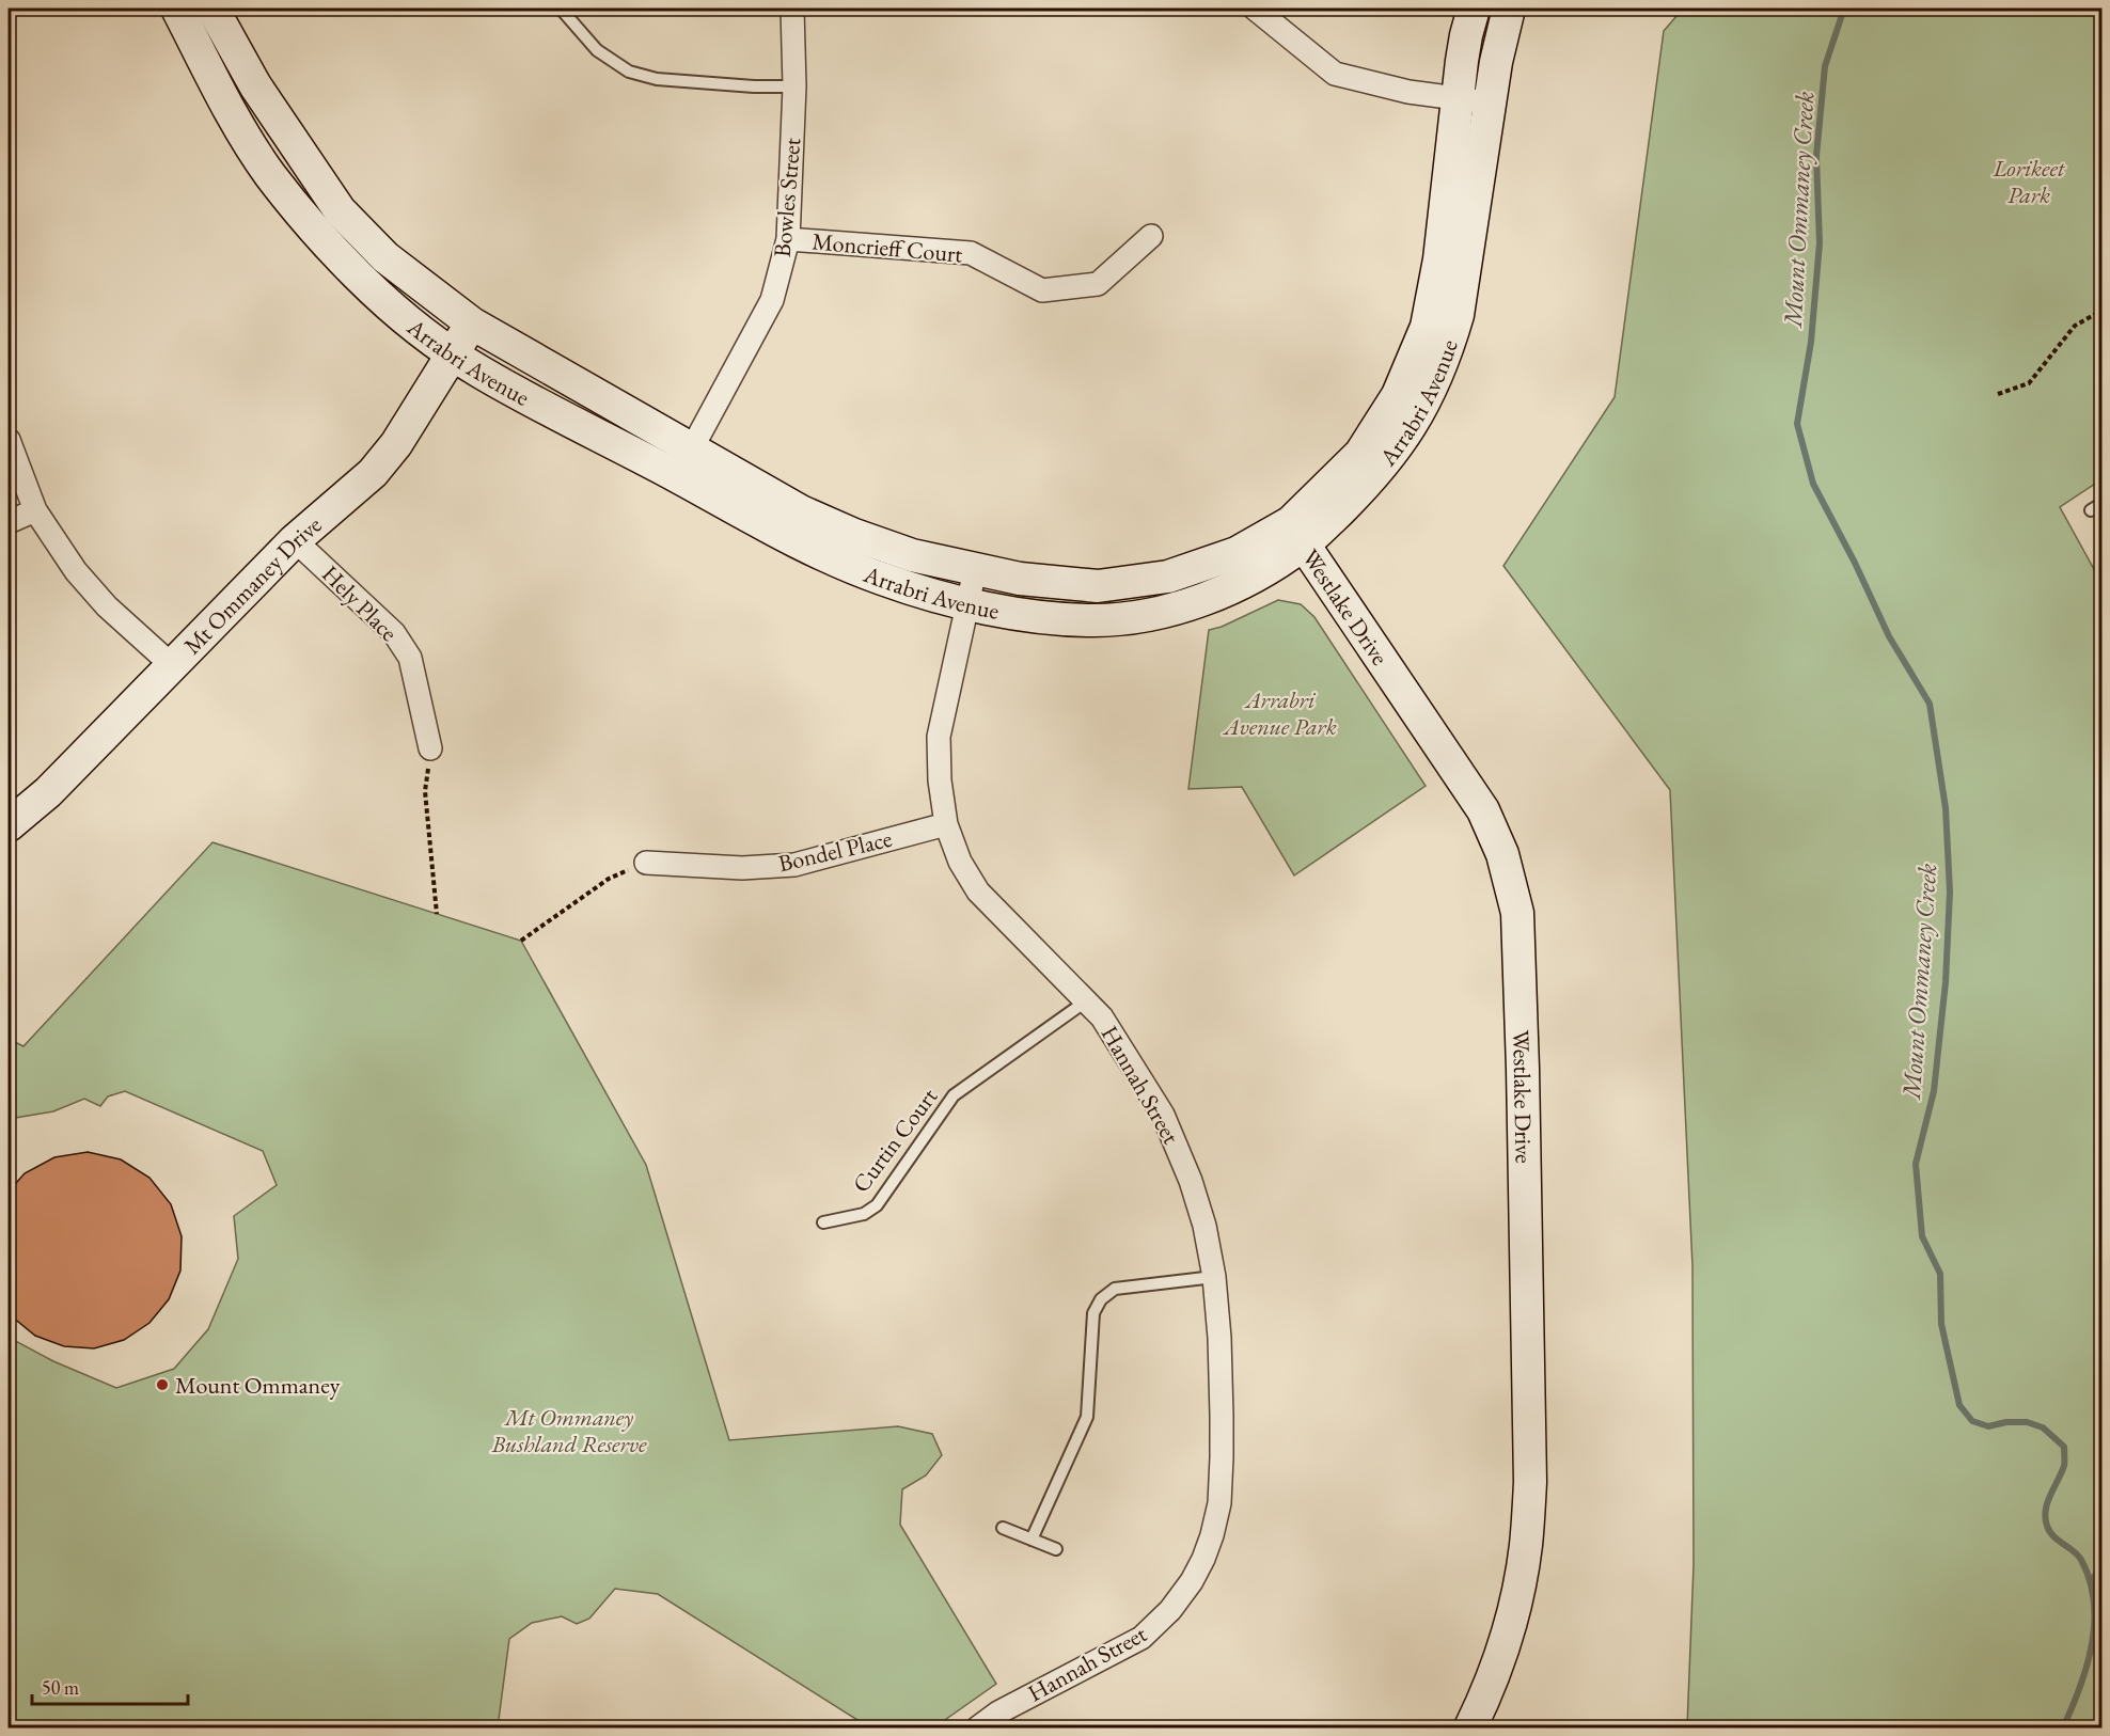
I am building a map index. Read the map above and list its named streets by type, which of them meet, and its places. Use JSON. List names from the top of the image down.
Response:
{
  "streets": {
    "street": [
      "Bowles Street",
      "Moncrieff Court",
      "Arrabri Avenue",
      "Mt Ommaney Drive",
      "Hely Place",
      "Westlake Drive",
      "Bondel Place",
      "Hannah Street"
    ],
    "lane": ["Curtin Court"]
  },
  "crossings": [
    ["Bowles Street", "Moncrieff Court"],
    ["Bowles Street", "Arrabri Avenue"],
    ["Arrabri Avenue", "Mt Ommaney Drive"],
    ["Arrabri Avenue", "Westlake Drive"],
    ["Arrabri Avenue", "Hannah Street"],
    ["Mt Ommaney Drive", "Hely Place"],
    ["Bondel Place", "Hannah Street"],
    ["Hannah Street", "Curtin Court"]
  ],
  "water": ["Mount Ommaney Creek"],
  "parks": ["Lorikeet Park", "Arrabri Avenue Park", "Mt Ommaney Bushland Reserve"],
  "places": ["Mount Ommaney"],
  "scale_bar": "50 m"
}
